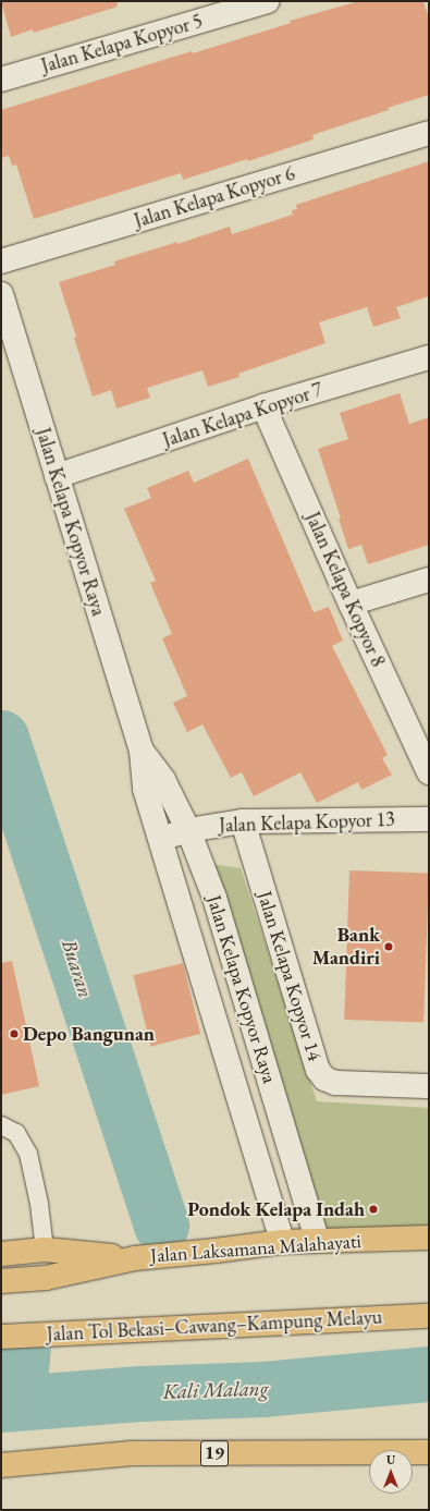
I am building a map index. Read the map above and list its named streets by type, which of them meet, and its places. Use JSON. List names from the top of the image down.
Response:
{
  "streets": {
    "main road": ["Jalan Laksamana Malahayati", "Jalan Tol Bekasi–Cawang–Kampung Melayu", "19"],
    "street": [
      "Jalan Kelapa Kopyor 5",
      "Jalan Kelapa Kopyor 6",
      "Jalan Kelapa Kopyor 7",
      "Jalan Kelapa Kopyor Raya",
      "Jalan Kelapa Kopyor 8",
      "Jalan Kelapa Kopyor 13",
      "Jalan Kelapa Kopyor 14"
    ]
  },
  "crossings": [
    ["Jalan Kelapa Kopyor 7", "Jalan Kelapa Kopyor Raya"],
    ["Jalan Kelapa Kopyor 7", "Jalan Kelapa Kopyor 8"],
    ["Jalan Kelapa Kopyor Raya", "Jalan Kelapa Kopyor 13"],
    ["Jalan Kelapa Kopyor Raya", "Jalan Laksamana Malahayati"],
    ["Jalan Kelapa Kopyor 13", "Jalan Kelapa Kopyor 14"]
  ],
  "water": ["Buaran", "Kali Malang"],
  "places": ["Bank Mandiri", "Depo Bangunan", "Pondok Kelapa Indah"],
  "north": "top"
}
